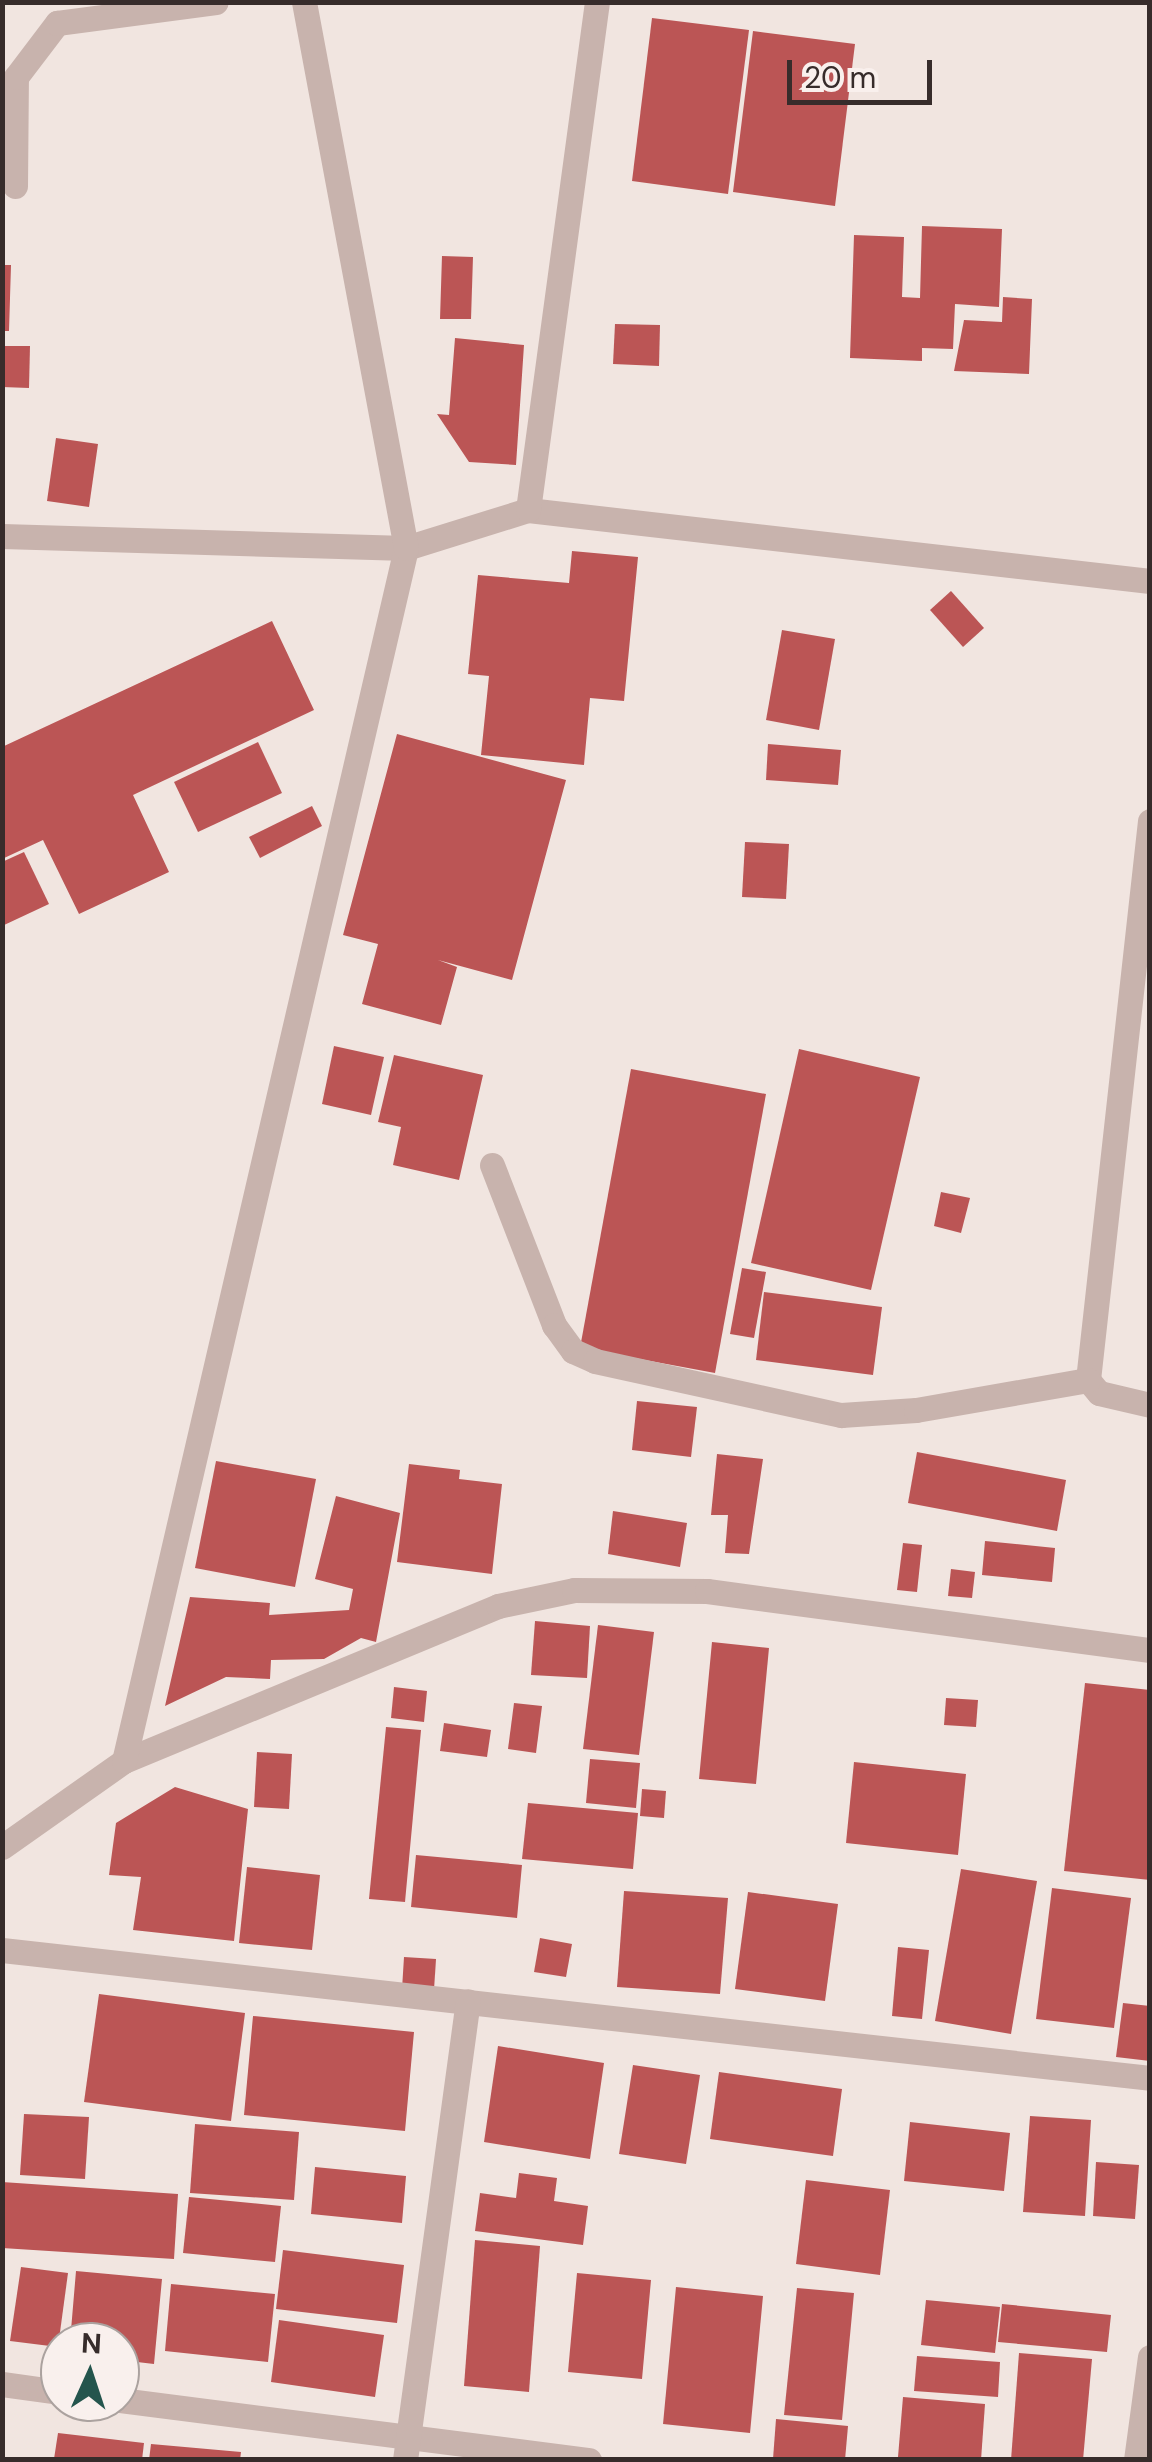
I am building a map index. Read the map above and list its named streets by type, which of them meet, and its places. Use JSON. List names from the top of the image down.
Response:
{
  "scale_bar": "20 m",
  "north": "top"
}
